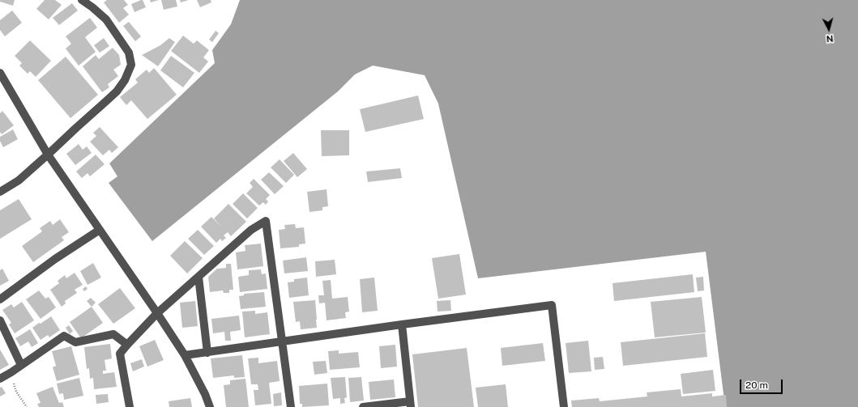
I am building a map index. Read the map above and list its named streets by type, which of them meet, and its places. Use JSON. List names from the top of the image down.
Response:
{
  "scale_bar": "20 m",
  "north": "bottom"
}
